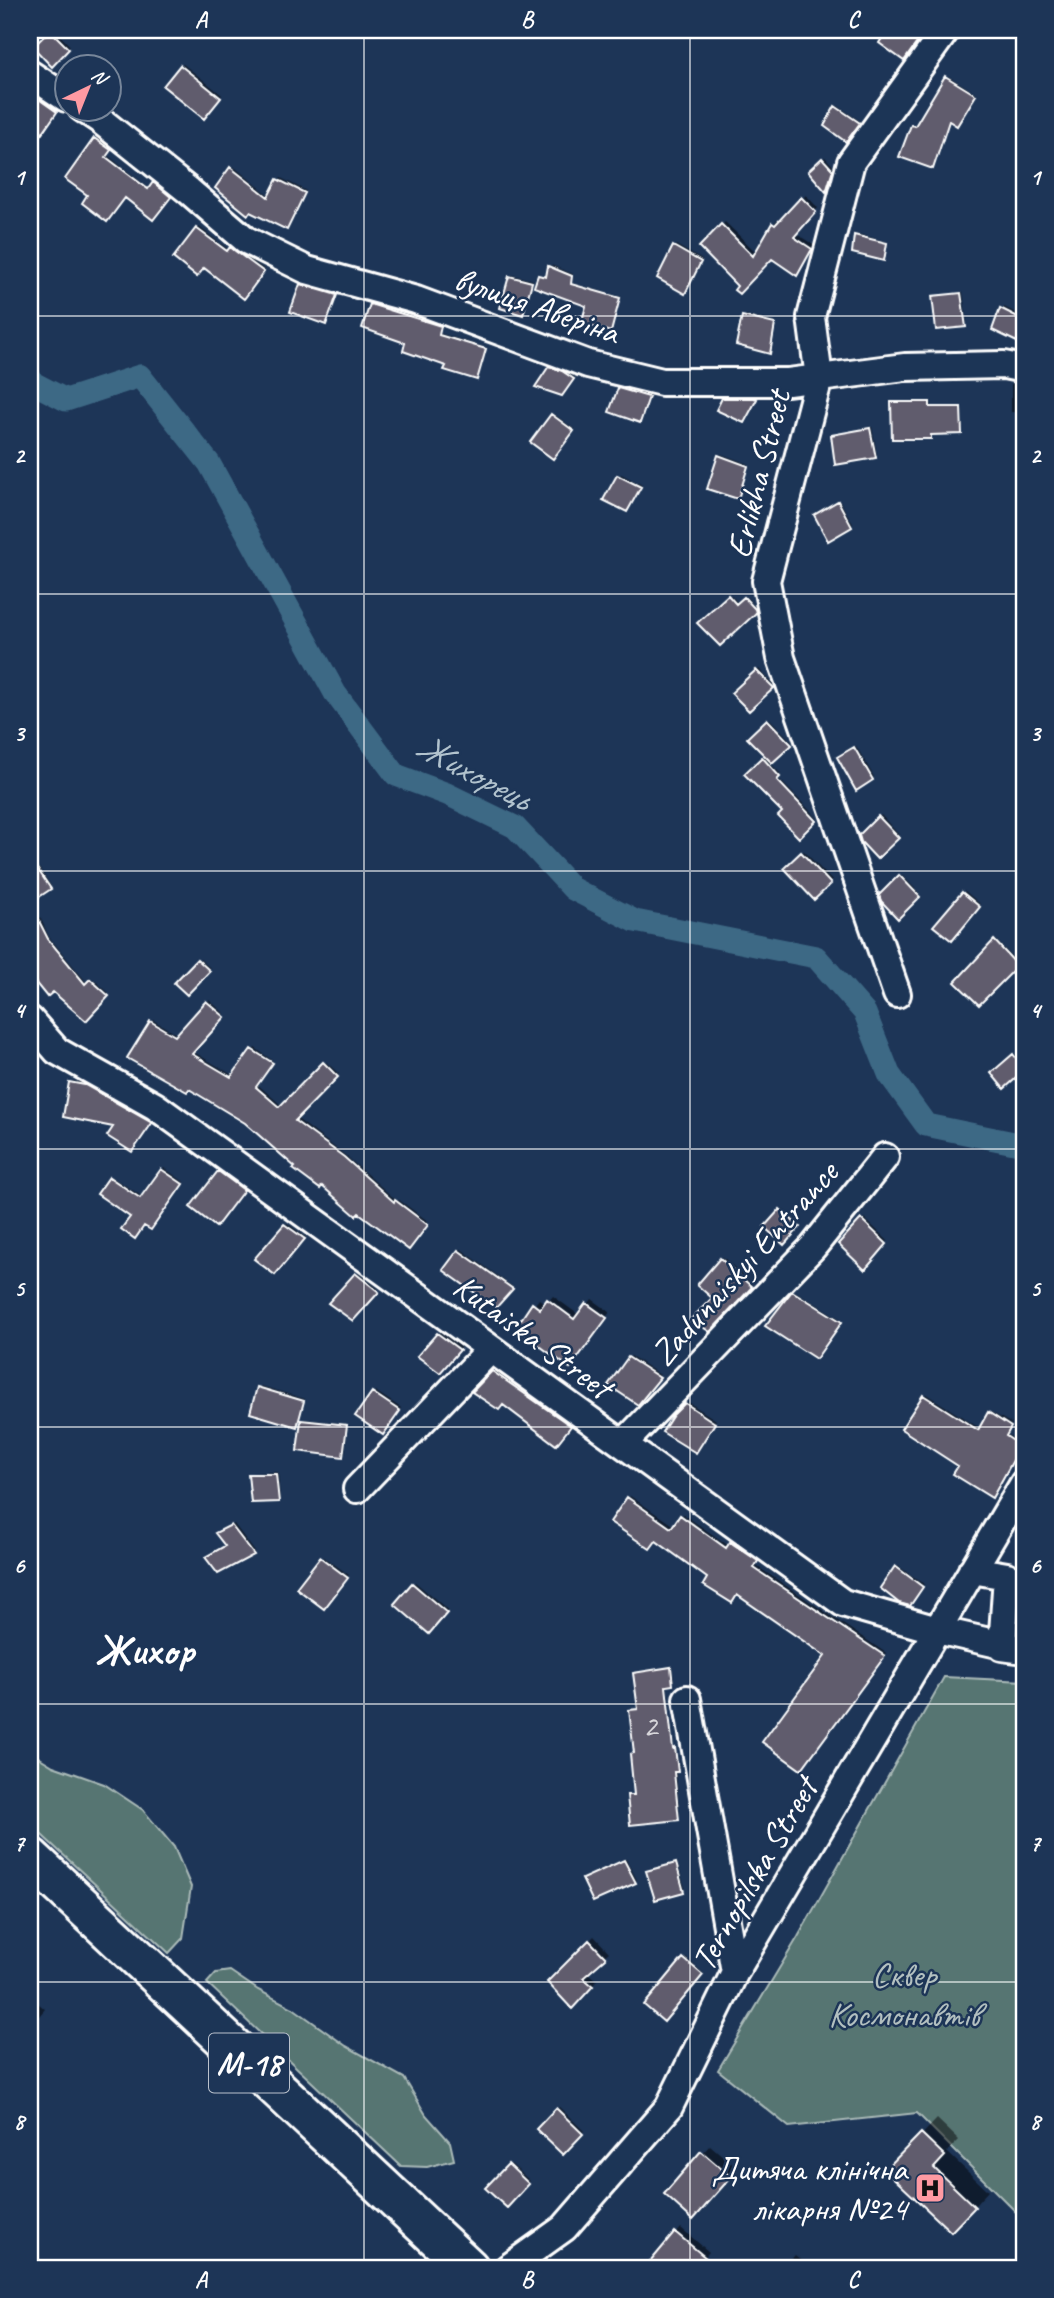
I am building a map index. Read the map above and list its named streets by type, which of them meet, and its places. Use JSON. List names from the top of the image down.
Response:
{
  "streets": {
    "highway": ["М-18"],
    "street": [
      "вулиця Аверіна",
      "Erlikha Street",
      "Zadunaiskyi Entrance",
      "Kutaiska Street",
      "Ternopilska Street"
    ]
  },
  "crossings": [
    ["вулиця Аверіна", "Erlikha Street"],
    ["Zadunaiskyi Entrance", "Kutaiska Street"],
    ["Kutaiska Street", "Ternopilska Street"]
  ],
  "districts": ["Жихор"],
  "water": ["Жихорець"],
  "parks": ["Сквер Космонавтів"],
  "places": {
    "hospital": ["Дитяча клінічна лікарня №24"]
  },
  "house_numbers": ["2"],
  "north": "top right",
  "grid": {
    "columns": ["A", "B", "C"],
    "rows": [
      "1",
      "2",
      "3",
      "4",
      "5",
      "6",
      "7",
      "8"
    ]
  }
}
